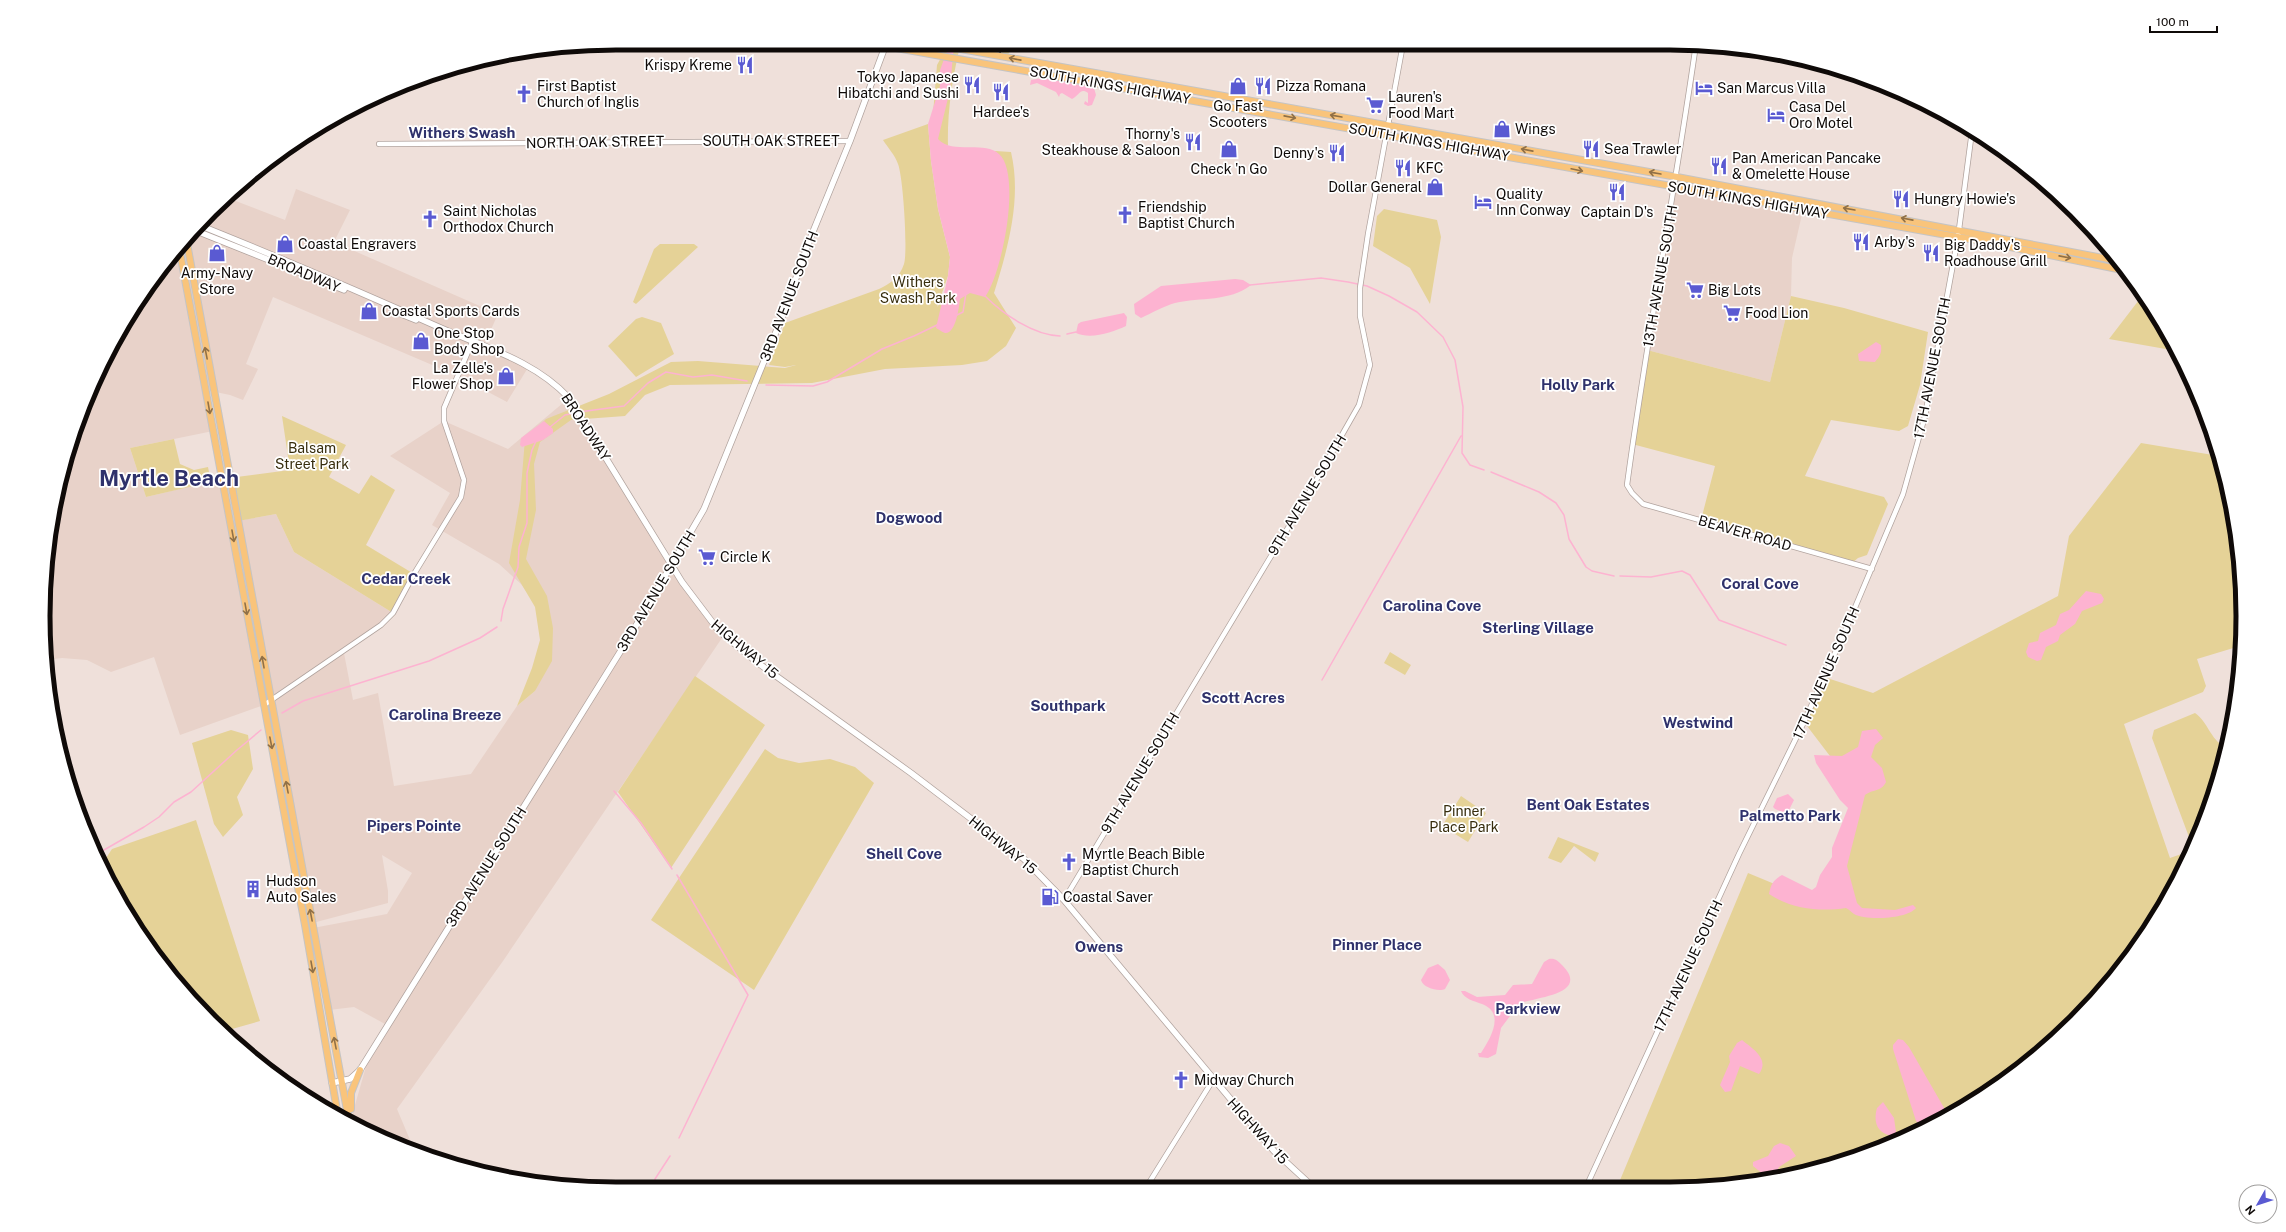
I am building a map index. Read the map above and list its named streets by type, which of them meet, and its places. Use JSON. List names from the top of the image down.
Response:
{
  "streets": {
    "main road": [
      "SOUTH KINGS HIGHWAY",
      "BROADWAY",
      "3RD AVENUE SOUTH",
      "HIGHWAY 15"
    ],
    "street": [
      "SOUTH OAK STREET",
      "NORTH OAK STREET",
      "13TH AVENUE SOUTH",
      "17TH AVENUE SOUTH",
      "9TH AVENUE SOUTH",
      "BEAVER ROAD"
    ]
  },
  "crossings": [
    ["SOUTH KINGS HIGHWAY", "13TH AVENUE SOUTH"],
    ["SOUTH KINGS HIGHWAY", "17TH AVENUE SOUTH"],
    ["SOUTH KINGS HIGHWAY", "9TH AVENUE SOUTH"],
    ["SOUTH OAK STREET", "NORTH OAK STREET"],
    ["SOUTH OAK STREET", "3RD AVENUE SOUTH"],
    ["BROADWAY", "3RD AVENUE SOUTH"],
    ["BROADWAY", "HIGHWAY 15"],
    ["13TH AVENUE SOUTH", "BEAVER ROAD"],
    ["3RD AVENUE SOUTH", "HIGHWAY 15"],
    ["17TH AVENUE SOUTH", "BEAVER ROAD"],
    ["9TH AVENUE SOUTH", "HIGHWAY 15"]
  ],
  "districts": [
    "Withers Swash",
    "Holly Park",
    "Myrtle Beach",
    "Dogwood",
    "Cedar Creek",
    "Coral Cove",
    "Carolina Cove",
    "Sterling Village",
    "Scott Acres",
    "Southpark",
    "Carolina Breeze",
    "Westwind",
    "Bent Oak Estates",
    "Palmetto Park",
    "Pipers Pointe",
    "Shell Cove",
    "Pinner Place",
    "Owens",
    "Parkview"
  ],
  "parks": ["Withers Swash Park", "Balsam Street Park", "Pinner Place Park"],
  "places": {
    "restaurant": [
      "Krispy Kreme",
      "Tokyo Japanese Hibatchi and Sushi",
      "Pizza Romana",
      "Hardee's",
      "Thorny's Steakhouse & Saloon",
      "Sea Trawler",
      "Denny's",
      "Pan American Pancake & Omelette House",
      "KFC",
      "Captain D's",
      "Hungry Howie's",
      "Arby's",
      "Big Daddy's Roadhouse Grill"
    ],
    "shop": [
      "Go Fast Scooters",
      "Wings",
      "Check 'n Go",
      "Dollar General",
      "Coastal Engravers",
      "Army-Navy Store",
      "Coastal Sports Cards",
      "One Stop Body Shop",
      "La Zelle's Flower Shop"
    ],
    "hotel": ["San Marcus Villa", "Casa Del Oro Motel", "Quality Inn Conway"],
    "church": [
      "First Baptist Church of Inglis",
      "Friendship Baptist Church",
      "Saint Nicholas Orthodox Church",
      "Myrtle Beach Bible Baptist Church",
      "Midway Church"
    ],
    "supermarket": [
      "Lauren's Food Mart",
      "Big Lots",
      "Food Lion",
      "Circle K"
    ],
    "building": ["Hudson Auto Sales"],
    "fuel station": ["Coastal Saver"]
  },
  "scale_bar": "100 m",
  "north": "bottom left"
}
